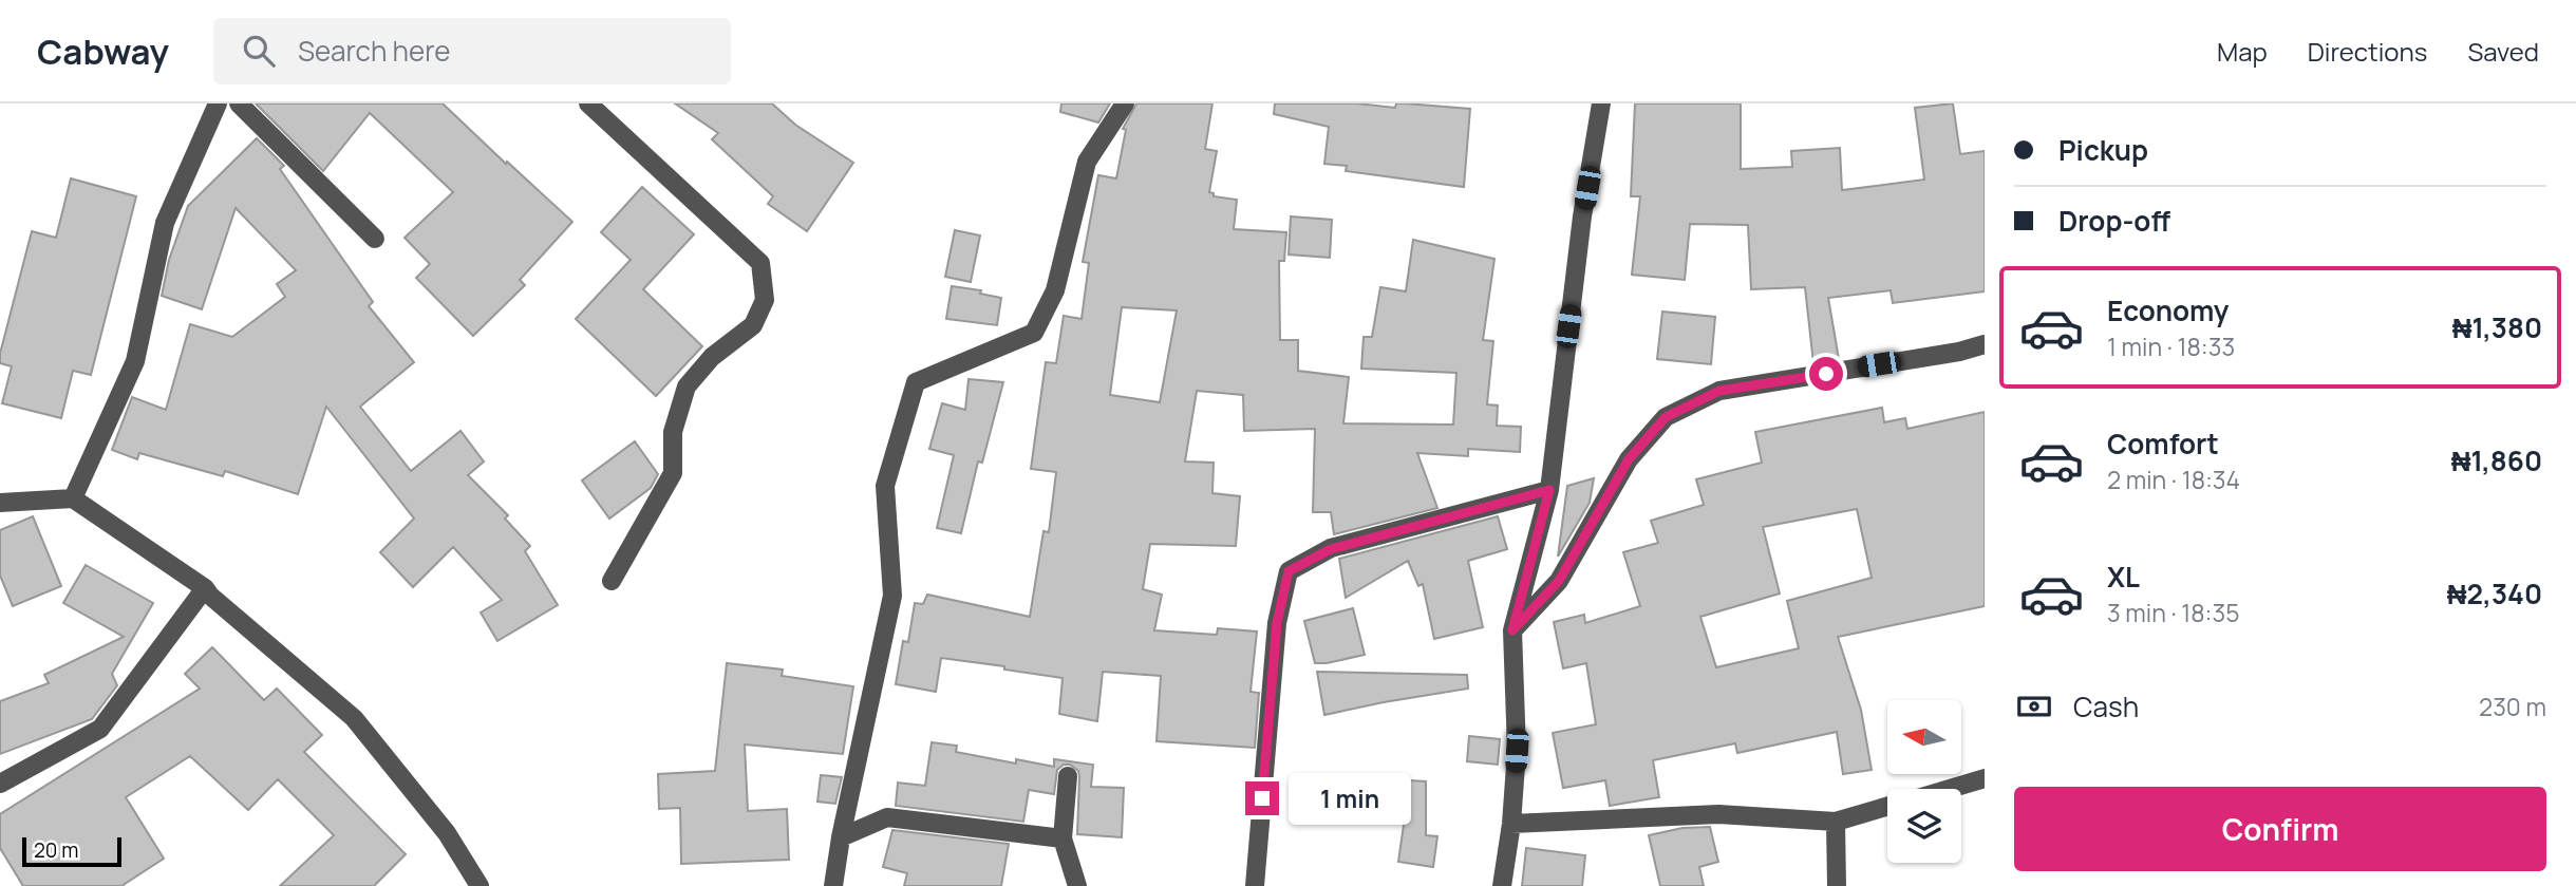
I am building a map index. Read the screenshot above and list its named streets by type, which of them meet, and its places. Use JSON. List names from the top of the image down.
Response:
{
  "scale_bar": "20 m",
  "north": "left",
  "page": {
    "header": "Cabway",
    "search": "Search here",
    "nav": ["Map", "Directions", "Saved"],
    "banner": ["Pickup", "Drop-off"],
    "list": [
      {
        "name": "Economy",
        "note": "1 min · 18:33",
        "value": "₦1,380"
      },
      {
        "name": "Comfort",
        "note": "2 min · 18:34",
        "value": "₦1,860"
      },
      {
        "name": "XL",
        "note": "3 min · 18:35",
        "value": "₦2,340"
      }
    ],
    "pay": ["Cash", "230 m"],
    "buttons": "Confirm",
    "bubble": "1 min",
    "scale": "20 m"
  }
}
